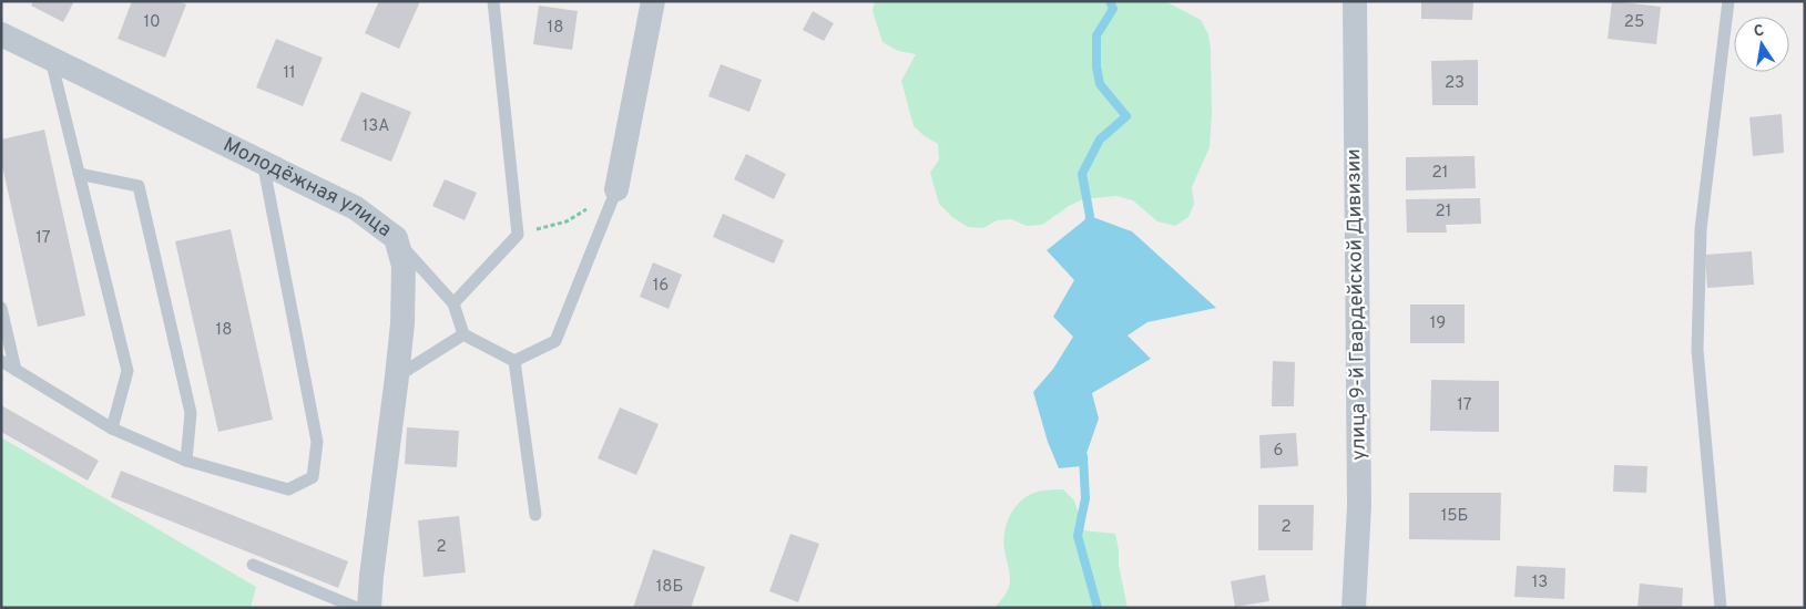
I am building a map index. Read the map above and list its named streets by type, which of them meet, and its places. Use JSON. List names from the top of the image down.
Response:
{
  "streets": {
    "street": ["Молодёжная улица", "улица 9-й Гвардейской Дивизии"]
  },
  "house_numbers": [
    "10",
    "25",
    "18",
    "11",
    "23",
    "13А",
    "21",
    "21",
    "17",
    "16",
    "19",
    "18",
    "17",
    "6",
    "15Б",
    "2",
    "2",
    "13",
    "18Б"
  ],
  "north": "top"
}
